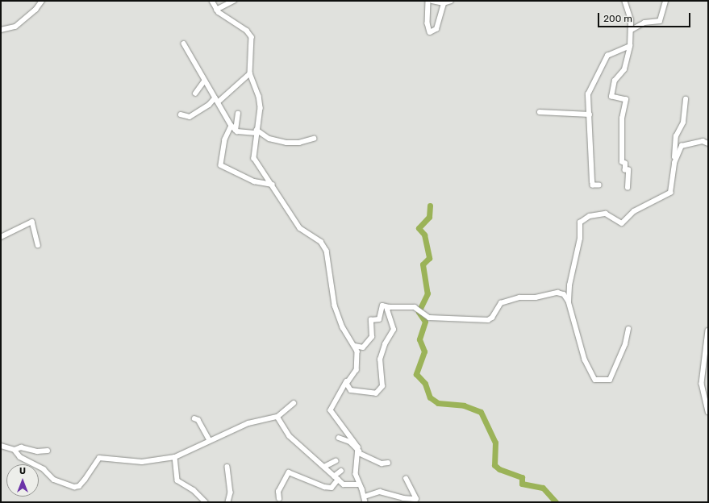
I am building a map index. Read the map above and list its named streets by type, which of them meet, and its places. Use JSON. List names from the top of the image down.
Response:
{
  "scale_bar": "200 m",
  "north": "top"
}
